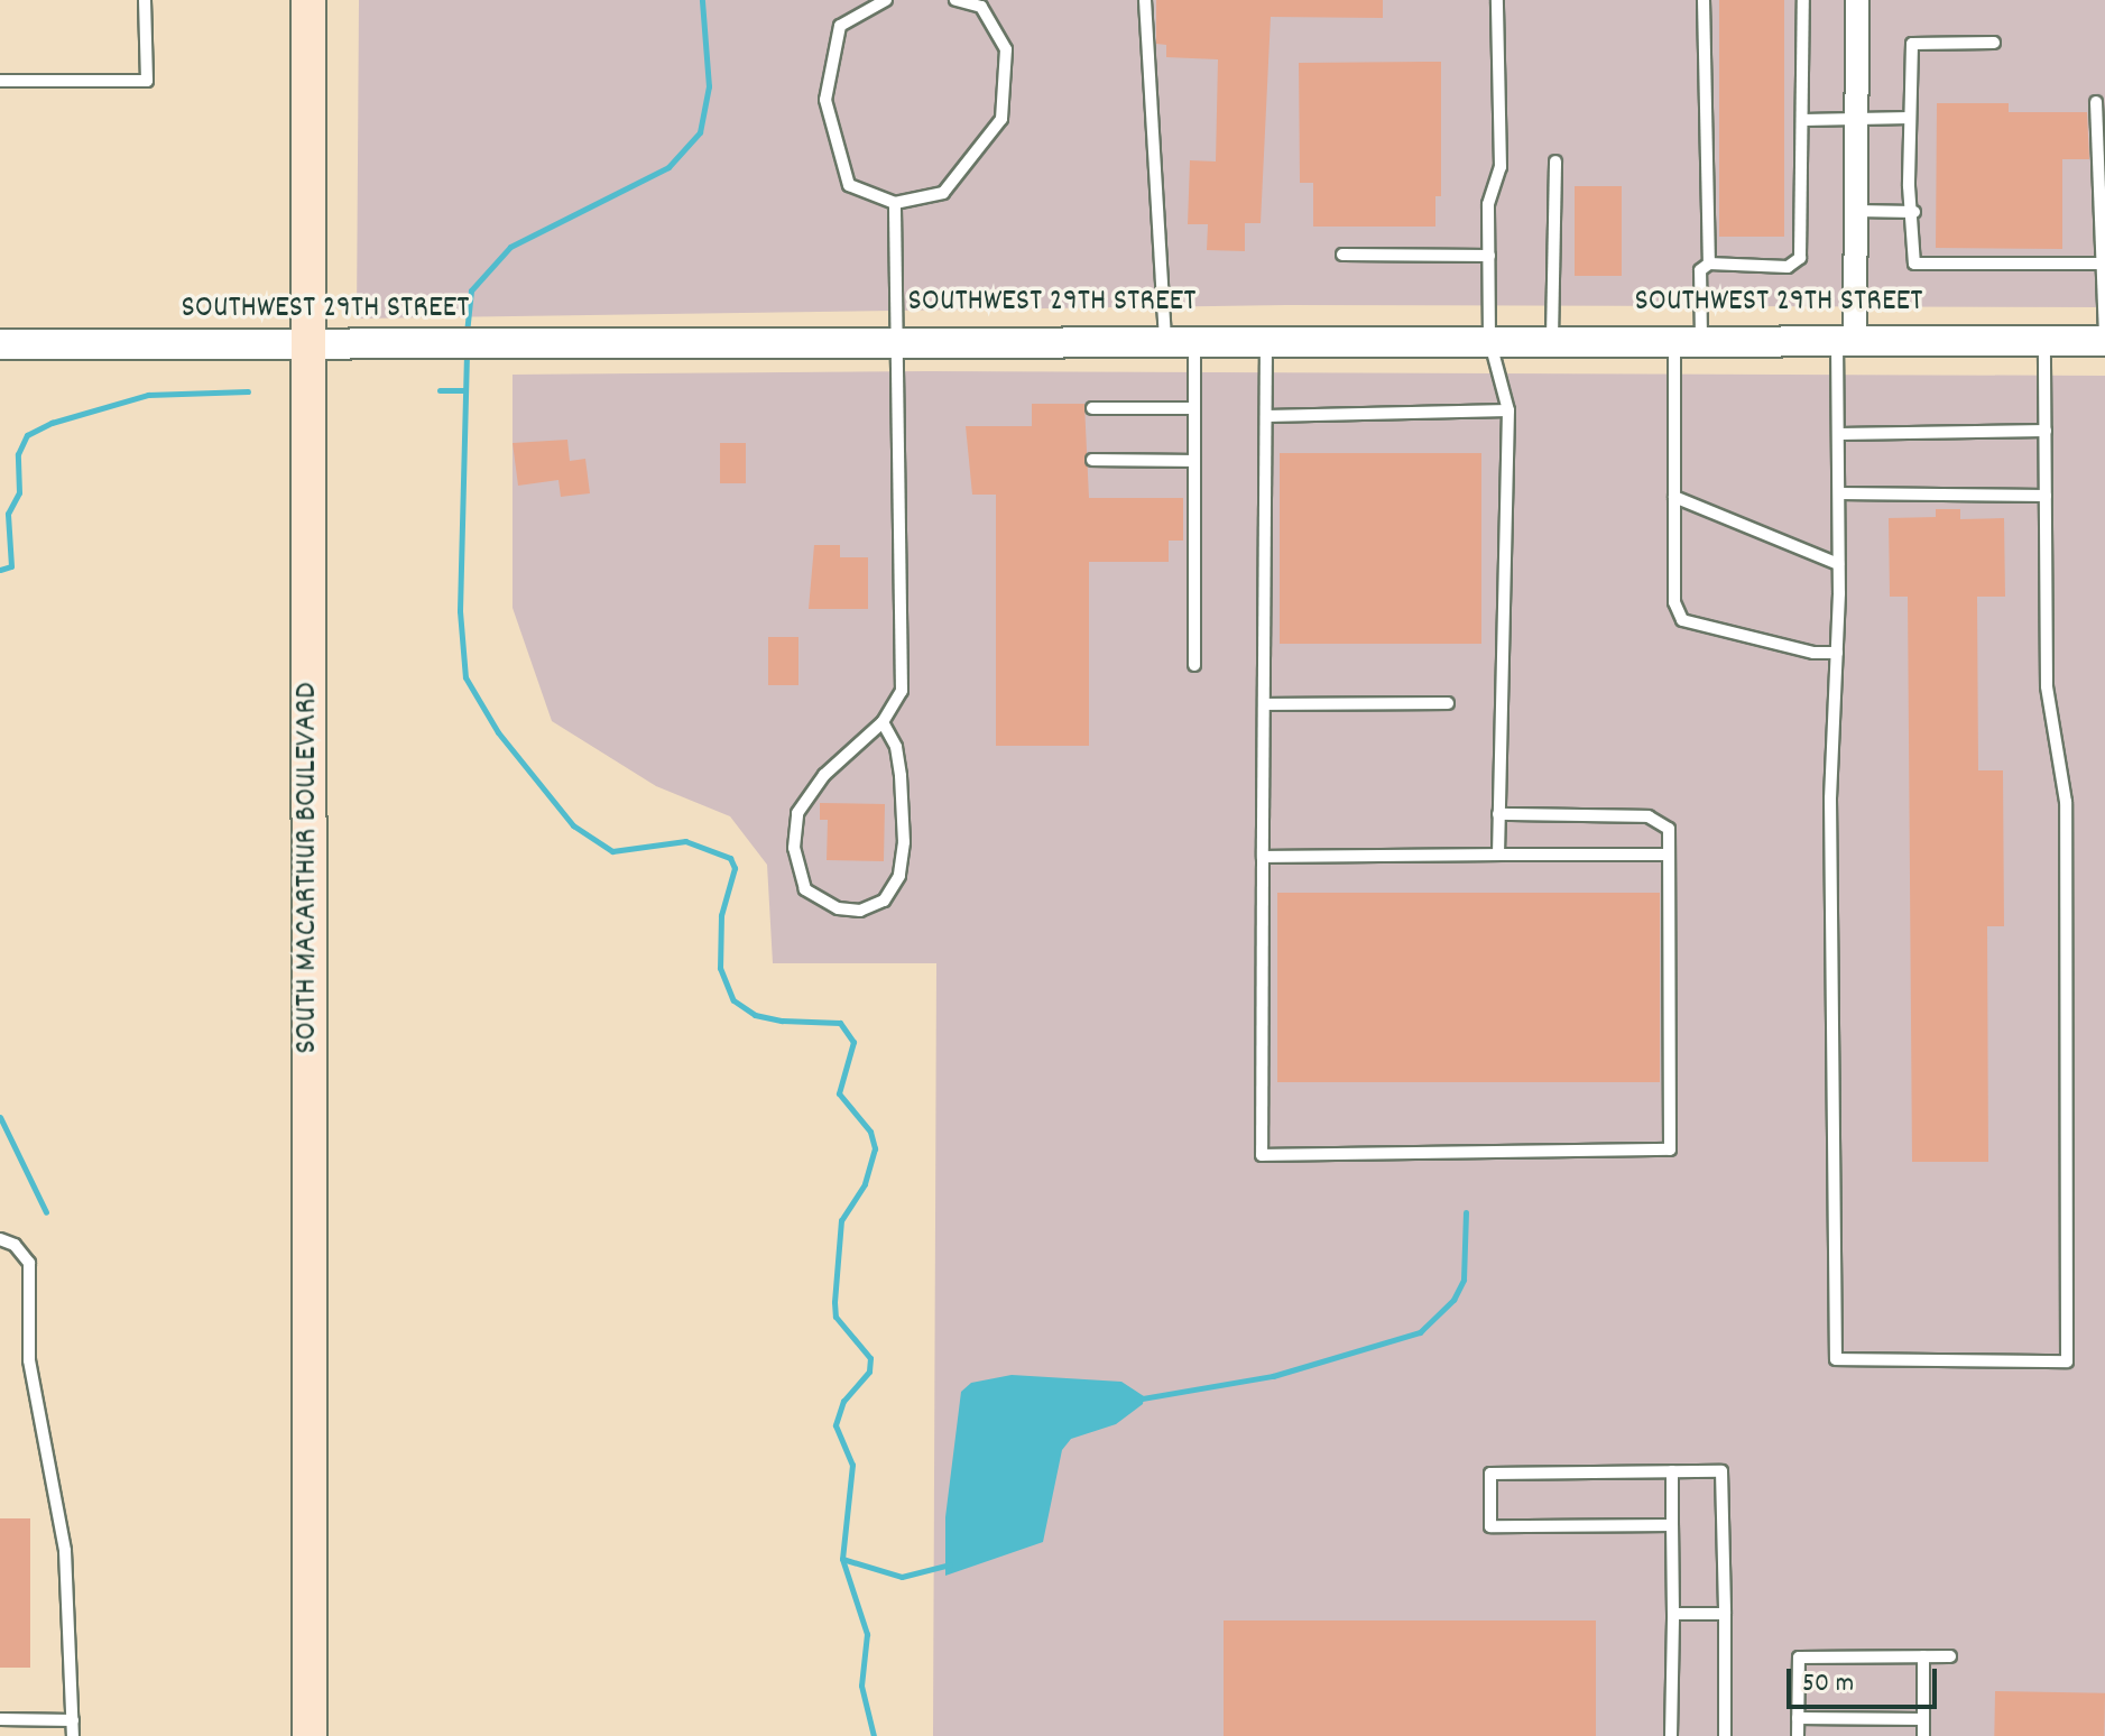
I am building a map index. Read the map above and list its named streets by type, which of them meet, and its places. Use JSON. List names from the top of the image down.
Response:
{
  "streets": {
    "main road": ["SOUTH MACARTHUR BOULEVARD"],
    "street": ["SOUTHWEST 29TH STREET"]
  },
  "crossings": [
    ["SOUTHWEST 29TH STREET", "SOUTH MACARTHUR BOULEVARD"]
  ],
  "scale_bar": "50 m"
}
